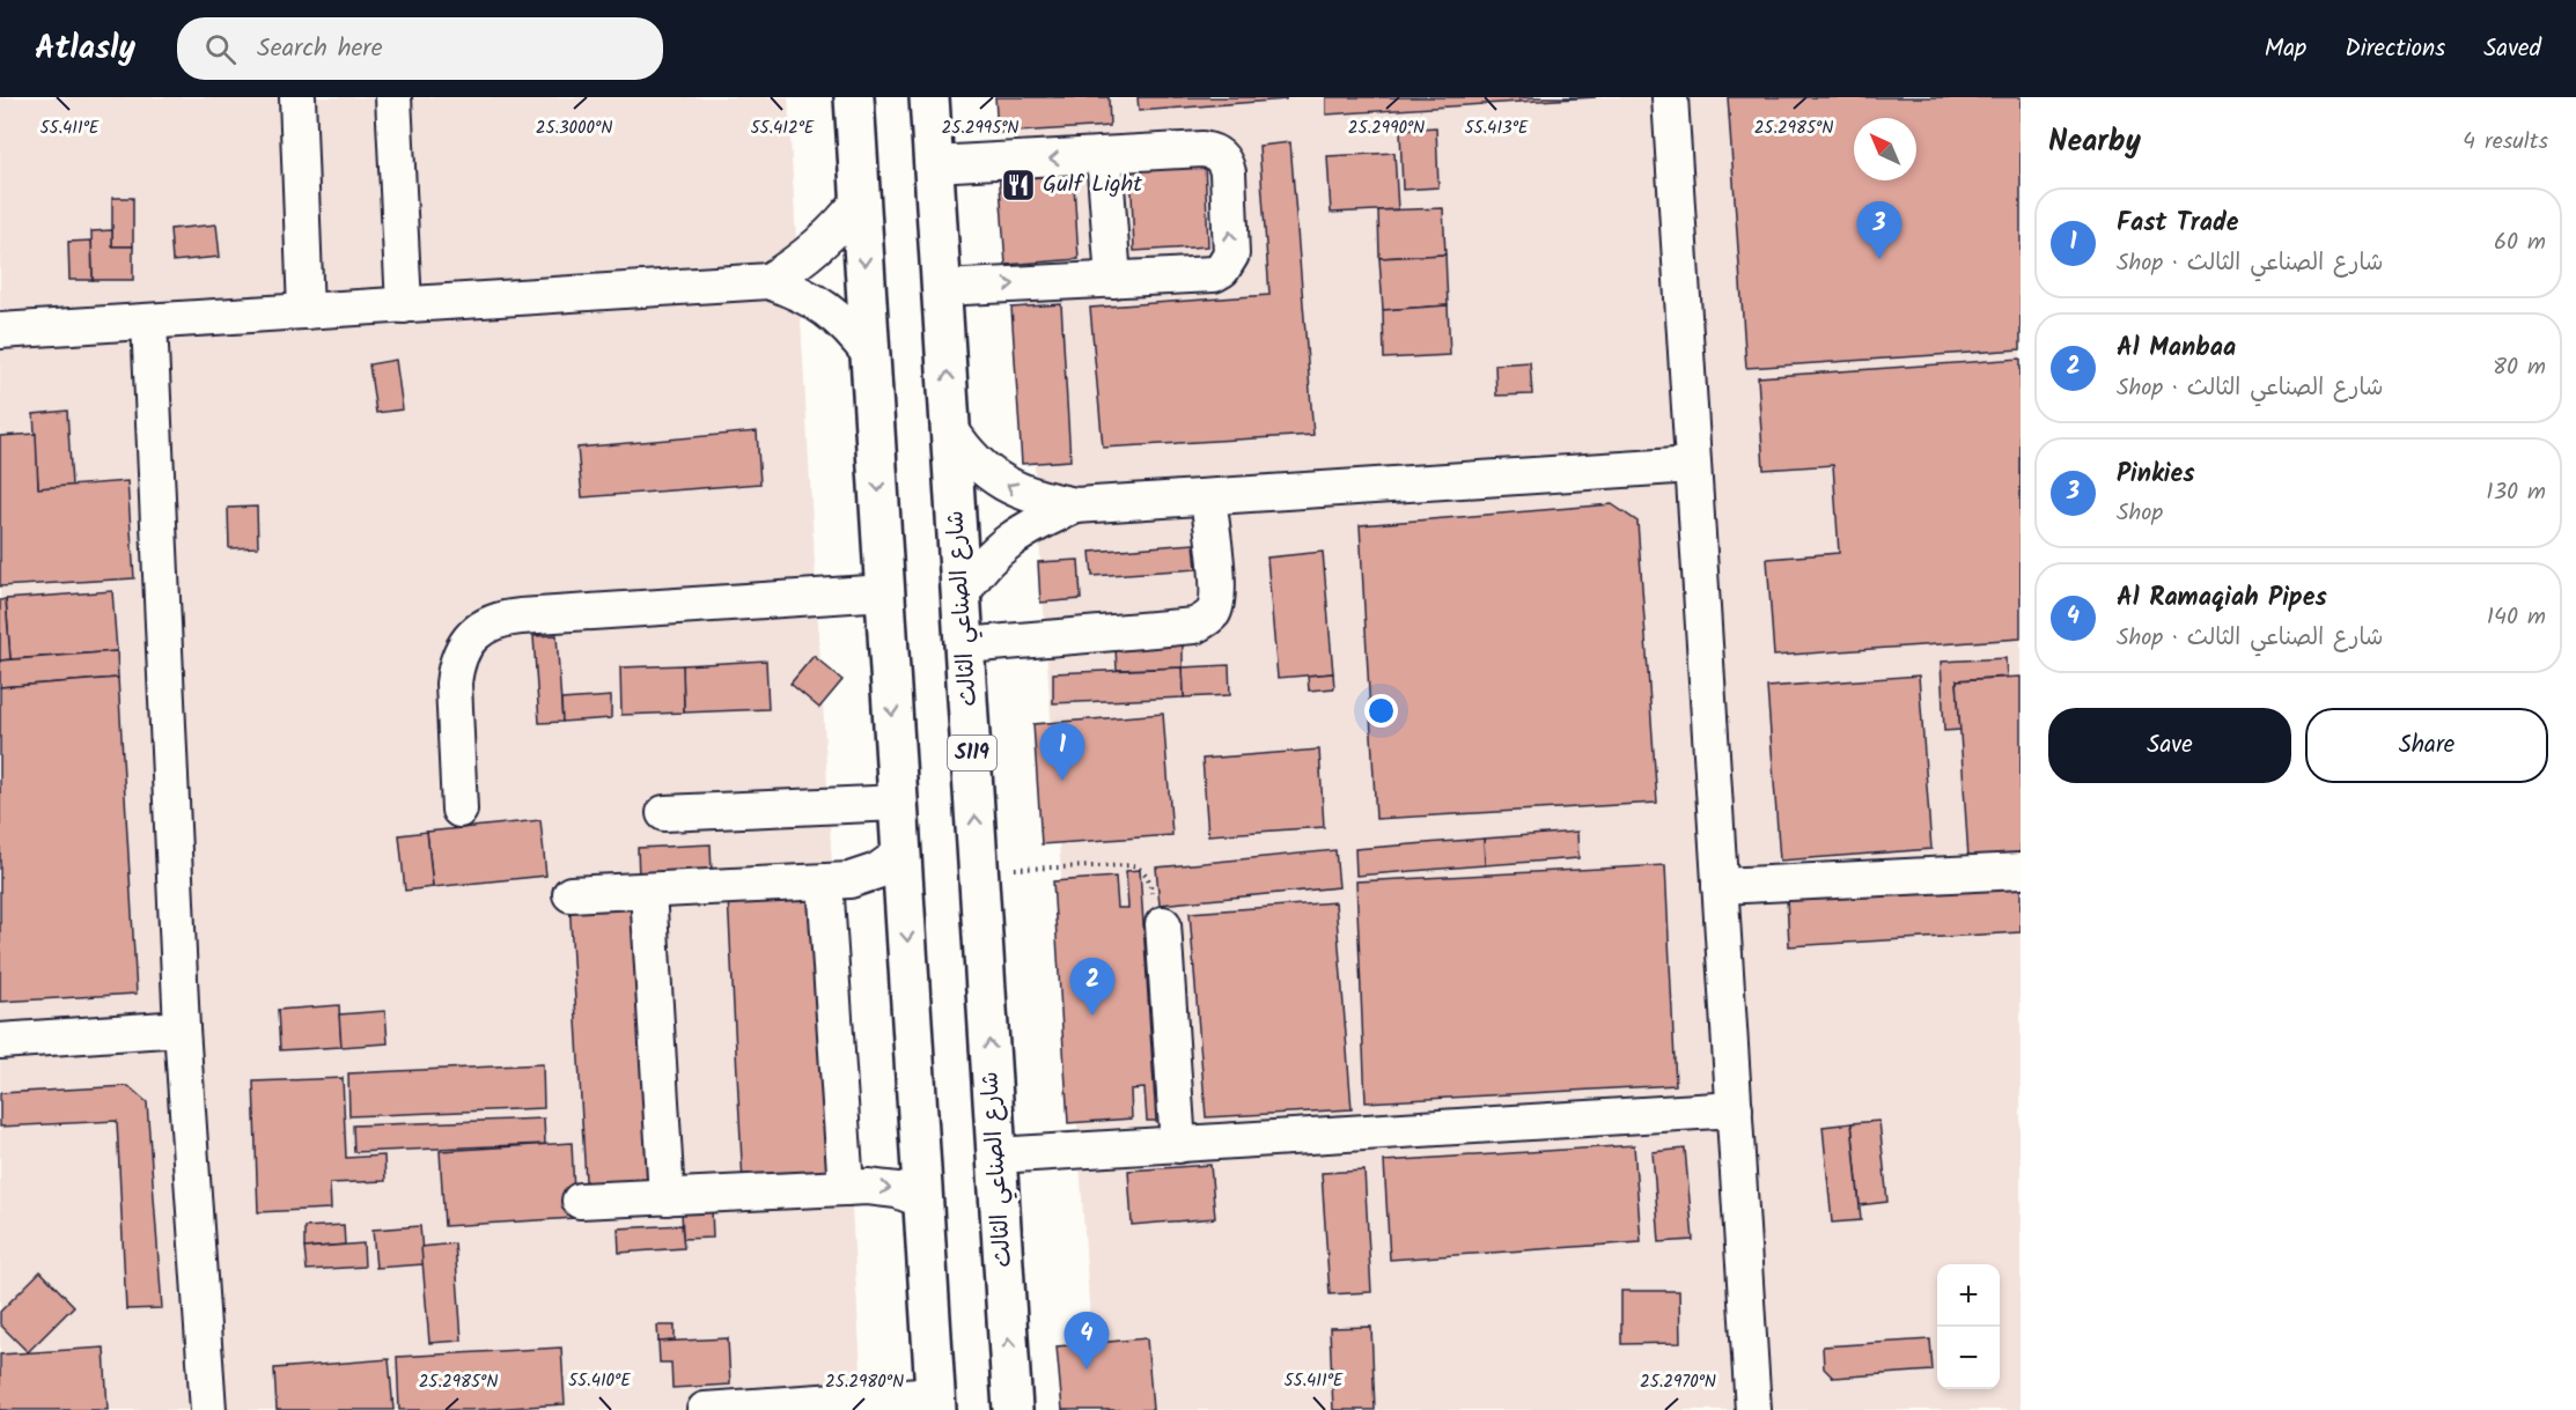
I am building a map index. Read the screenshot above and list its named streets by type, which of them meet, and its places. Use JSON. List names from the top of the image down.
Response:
{
  "streets": {
    "main road": ["شارع الصناعي الثالث", "S119"]
  },
  "places": {
    "restaurant": ["Gulf Light"]
  },
  "north": "top left",
  "page": {
    "header": "Atlasly",
    "search": "Search here",
    "nav": ["Map", "Directions", "Saved"],
    "heading": ["Nearby", "4 results"],
    "list": [
      {
        "mark": "1",
        "name": "Fast Trade",
        "note": "Shop · شارع الصناعي الثالث",
        "value": "60 m"
      },
      {
        "mark": "2",
        "name": "Al Manbaa",
        "note": "Shop · شارع الصناعي الثالث",
        "value": "80 m"
      },
      {
        "mark": "3",
        "name": "Pinkies",
        "note": "Shop",
        "value": "130 m"
      },
      {
        "mark": "4",
        "name": "Al Ramaqiah Pipes",
        "note": "Shop · شارع الصناعي الثالث",
        "value": "140 m"
      }
    ],
    "pins": [
      "3",
      "1",
      "2",
      "4"
    ],
    "buttons": ["Save", "Share"],
    "map_buttons": ["+", "−"]
  },
  "coordinates": [
    "25.3000°N",
    "25.2995°N",
    "25.2990°N",
    "25.2985°N",
    "55.411°E",
    "55.412°E",
    "55.413°E",
    "55.410°E",
    "25.2980°N",
    "25.2970°N"
  ]
}
